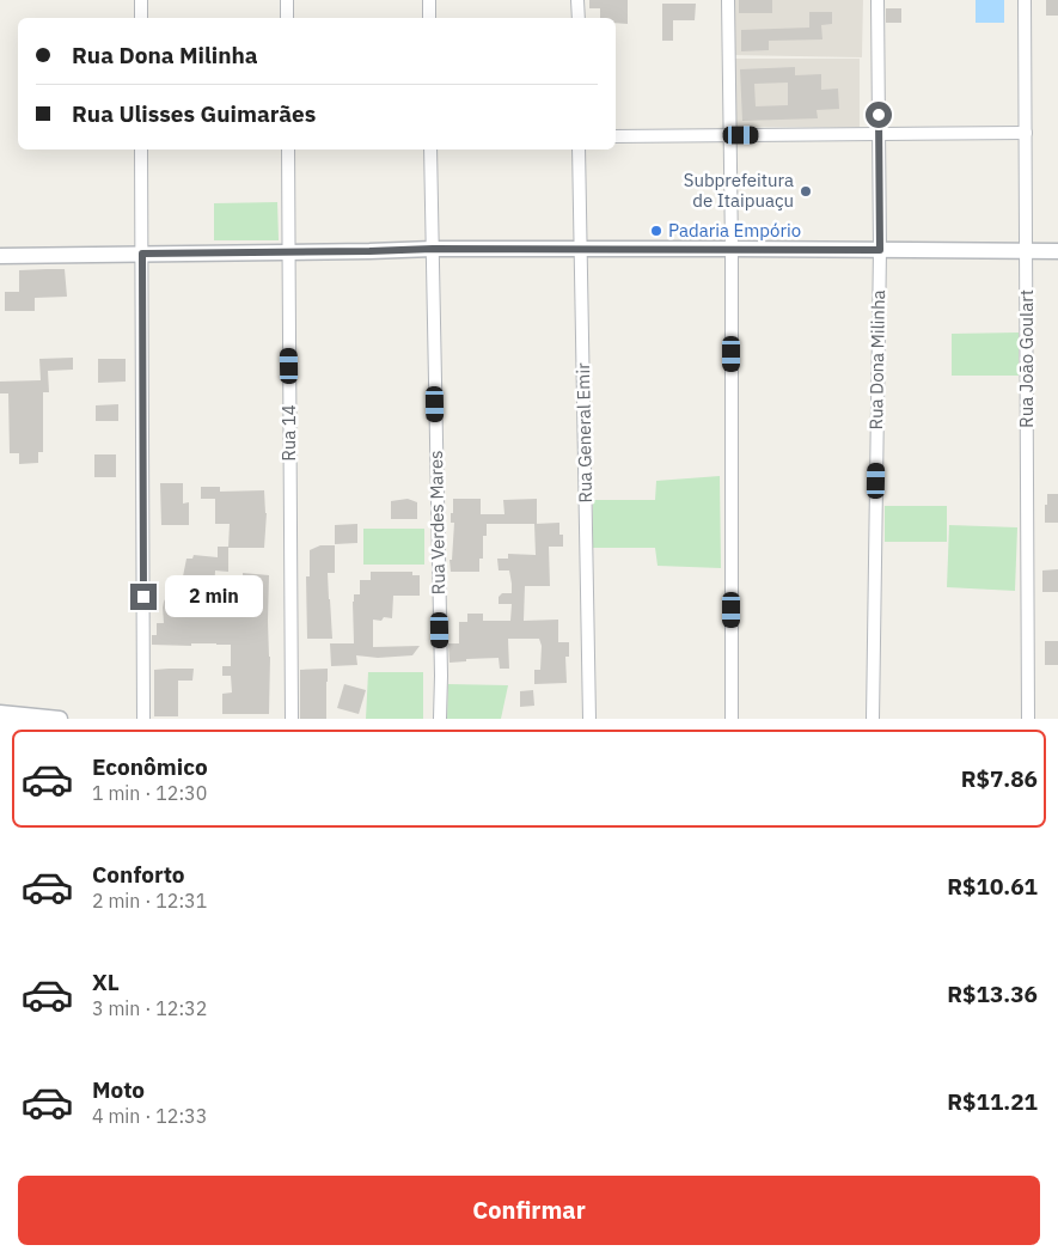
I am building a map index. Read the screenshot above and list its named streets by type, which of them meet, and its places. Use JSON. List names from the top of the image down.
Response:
{
  "streets": {
    "street": [
      "Rua João Goulart",
      "Rua Dona Milinha",
      "Rua 14",
      "Rua General Emir",
      "Rua Verdes Mares"
    ]
  },
  "places": ["Subprefeitura de Itaipuaçu", "Padaria Empório"],
  "page": {
    "banner": ["Rua Dona Milinha", "Rua Ulisses Guimarães"],
    "bubble": "2 min",
    "list": [
      {
        "name": "Econômico",
        "note": "1 min · 12:30",
        "value": "R$7.86"
      },
      {
        "name": "Conforto",
        "note": "2 min · 12:31",
        "value": "R$10.61"
      },
      {
        "name": "XL",
        "note": "3 min · 12:32",
        "value": "R$13.36"
      },
      {
        "name": "Moto",
        "note": "4 min · 12:33",
        "value": "R$11.21"
      }
    ],
    "buttons": "Confirmar"
  }
}
